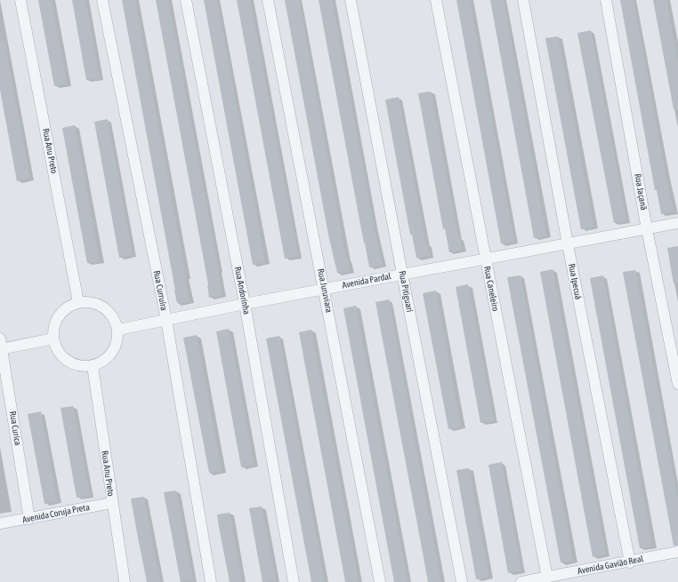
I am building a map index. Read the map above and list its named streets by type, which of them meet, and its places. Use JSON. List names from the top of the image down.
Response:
{
  "streets": {
    "street": [
      "Rua Anu Preto",
      "Rua Jaçanã",
      "Avenida Pardal",
      "Rua Ipecuá",
      "Rua Caneleiro",
      "Rua Curruíra",
      "Rua Andorinha",
      "Rua Juruviara",
      "Rua Pitiguari",
      "Rua Curica",
      "Avenida Coruja Preta",
      "Avenida Gavião Real"
    ]
  },
  "crossings": [
    ["Rua Anu Preto", "Avenida Pardal"],
    ["Rua Anu Preto", "Avenida Coruja Preta"],
    ["Rua Jaçanã", "Avenida Pardal"],
    ["Avenida Pardal", "Rua Ipecuá"],
    ["Avenida Pardal", "Rua Caneleiro"],
    ["Avenida Pardal", "Rua Curruíra"],
    ["Avenida Pardal", "Rua Andorinha"],
    ["Avenida Pardal", "Rua Juruviara"],
    ["Avenida Pardal", "Rua Pitiguari"],
    ["Rua Ipecuá", "Avenida Gavião Real"],
    ["Rua Caneleiro", "Avenida Gavião Real"],
    ["Rua Curica", "Avenida Coruja Preta"]
  ]
}
